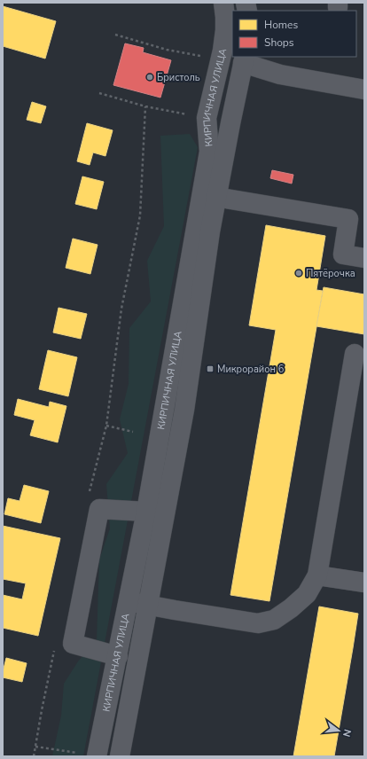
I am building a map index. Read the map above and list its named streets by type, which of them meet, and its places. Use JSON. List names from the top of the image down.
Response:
{
  "streets": {
    "street": ["КИРПИЧНАЯ УЛИЦА"]
  },
  "places": {
    "other": ["Бристоль", "Пятёрочка"],
    "transit": ["Микрорайон 6"]
  },
  "legend": ["Homes", "Shops"],
  "north": "right"
}
